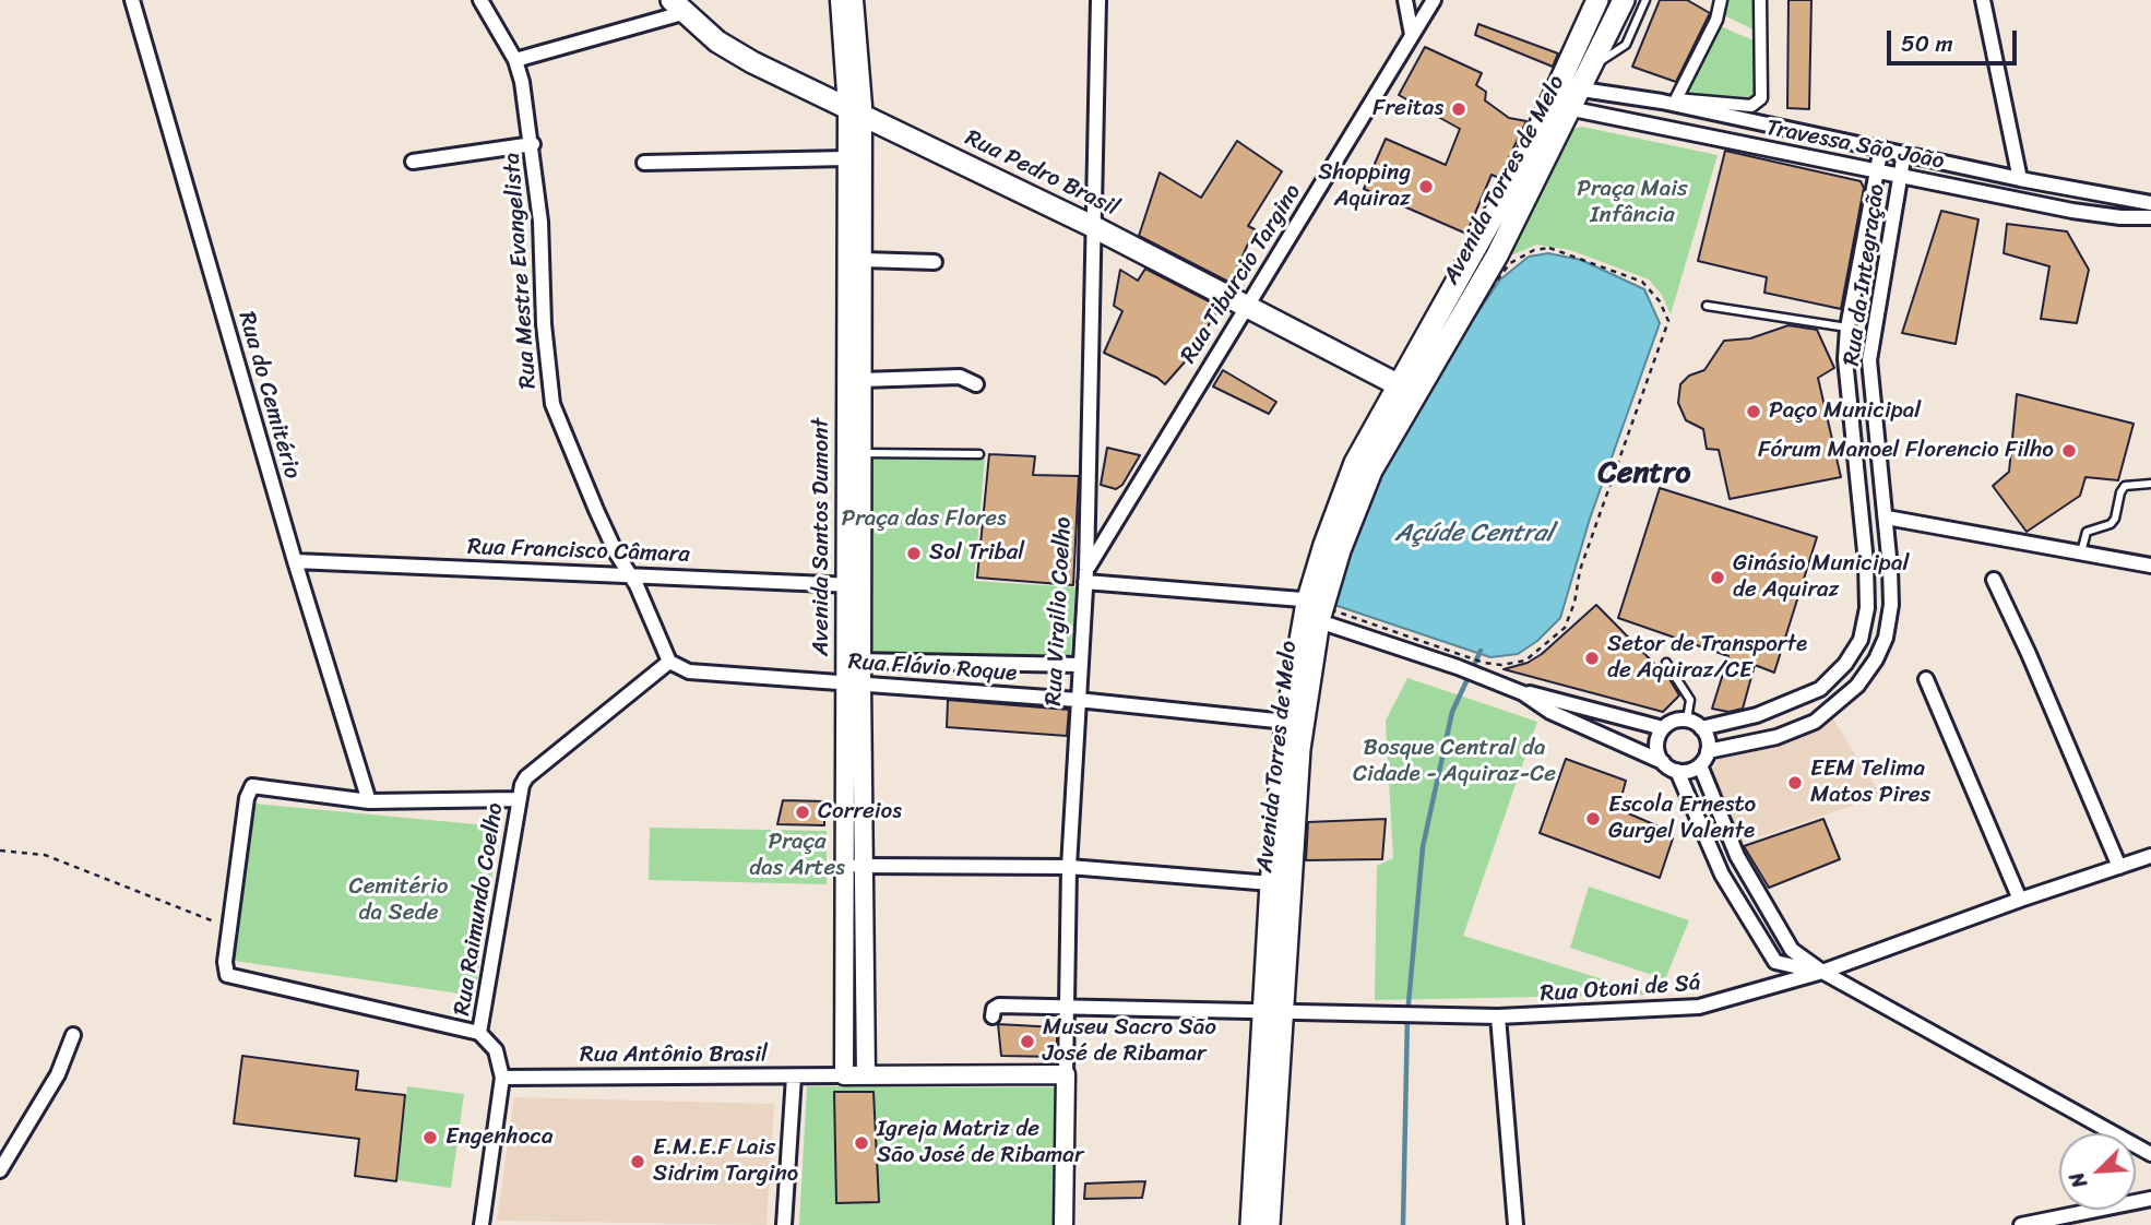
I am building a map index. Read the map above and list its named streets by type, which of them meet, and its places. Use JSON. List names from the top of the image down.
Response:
{
  "streets": {
    "main road": ["Rua Pedro Brasil", "Avenida Torres de Melo"],
    "street": [
      "Travessa São João",
      "Rua Mestre Evangelista",
      "Rua Tiburcio Targino",
      "Rua da Integração",
      "Rua do Cemitério",
      "Avenida Santos Dumont",
      "Rua Francisco Câmara",
      "Rua Virgilio Coelho",
      "Rua Flávio Roque",
      "Rua Raimundo Coelho",
      "Rua Otoni de Sá",
      "Rua Antônio Brasil"
    ]
  },
  "crossings": [
    ["Travessa São João", "Avenida Torres de Melo"],
    ["Travessa São João", "Rua da Integração"],
    ["Rua Pedro Brasil", "Avenida Torres de Melo"],
    ["Rua Pedro Brasil", "Rua Tiburcio Targino"],
    ["Rua Pedro Brasil", "Avenida Santos Dumont"],
    ["Rua Pedro Brasil", "Rua Virgilio Coelho"],
    ["Avenida Torres de Melo", "Rua Flávio Roque"],
    ["Avenida Torres de Melo", "Rua Otoni de Sá"],
    ["Rua Mestre Evangelista", "Rua Francisco Câmara"],
    ["Rua Mestre Evangelista", "Rua Flávio Roque"],
    ["Rua Mestre Evangelista", "Rua Raimundo Coelho"],
    ["Rua Tiburcio Targino", "Rua Virgilio Coelho"],
    ["Rua do Cemitério", "Rua Francisco Câmara"],
    ["Avenida Santos Dumont", "Rua Francisco Câmara"],
    ["Avenida Santos Dumont", "Rua Flávio Roque"],
    ["Avenida Santos Dumont", "Rua Antônio Brasil"],
    ["Rua Virgilio Coelho", "Rua Flávio Roque"],
    ["Rua Virgilio Coelho", "Rua Otoni de Sá"],
    ["Rua Flávio Roque", "Rua Raimundo Coelho"],
    ["Rua Raimundo Coelho", "Rua Antônio Brasil"]
  ],
  "districts": ["Centro"],
  "water": ["Açúde Central"],
  "parks": [
    "Praça Mais Infância",
    "Praça das Flores",
    "Bosque Central da Cidade - Aquiraz-Ce",
    "Praça das Artes",
    "Cemitério da Sede"
  ],
  "places": [
    "Freitas",
    "Shopping Aquiraz",
    "Paço Municipal",
    "Fórum Manoel Florencio Filho",
    "Sol Tribal",
    "Ginásio Municipal de Aquiraz",
    "Setor de Transporte de Aquiraz/CE",
    "EEM Telima Matos Pires",
    "Correios",
    "Escola Ernesto Gurgel Valente",
    "Museu Sacro São José de Ribamar",
    "Engenhoca",
    "Igreja Matriz de São José de Ribamar",
    "E.M.E.F Lais Sidrim Targino"
  ],
  "scale_bar": "50 m",
  "north": "bottom left"
}
